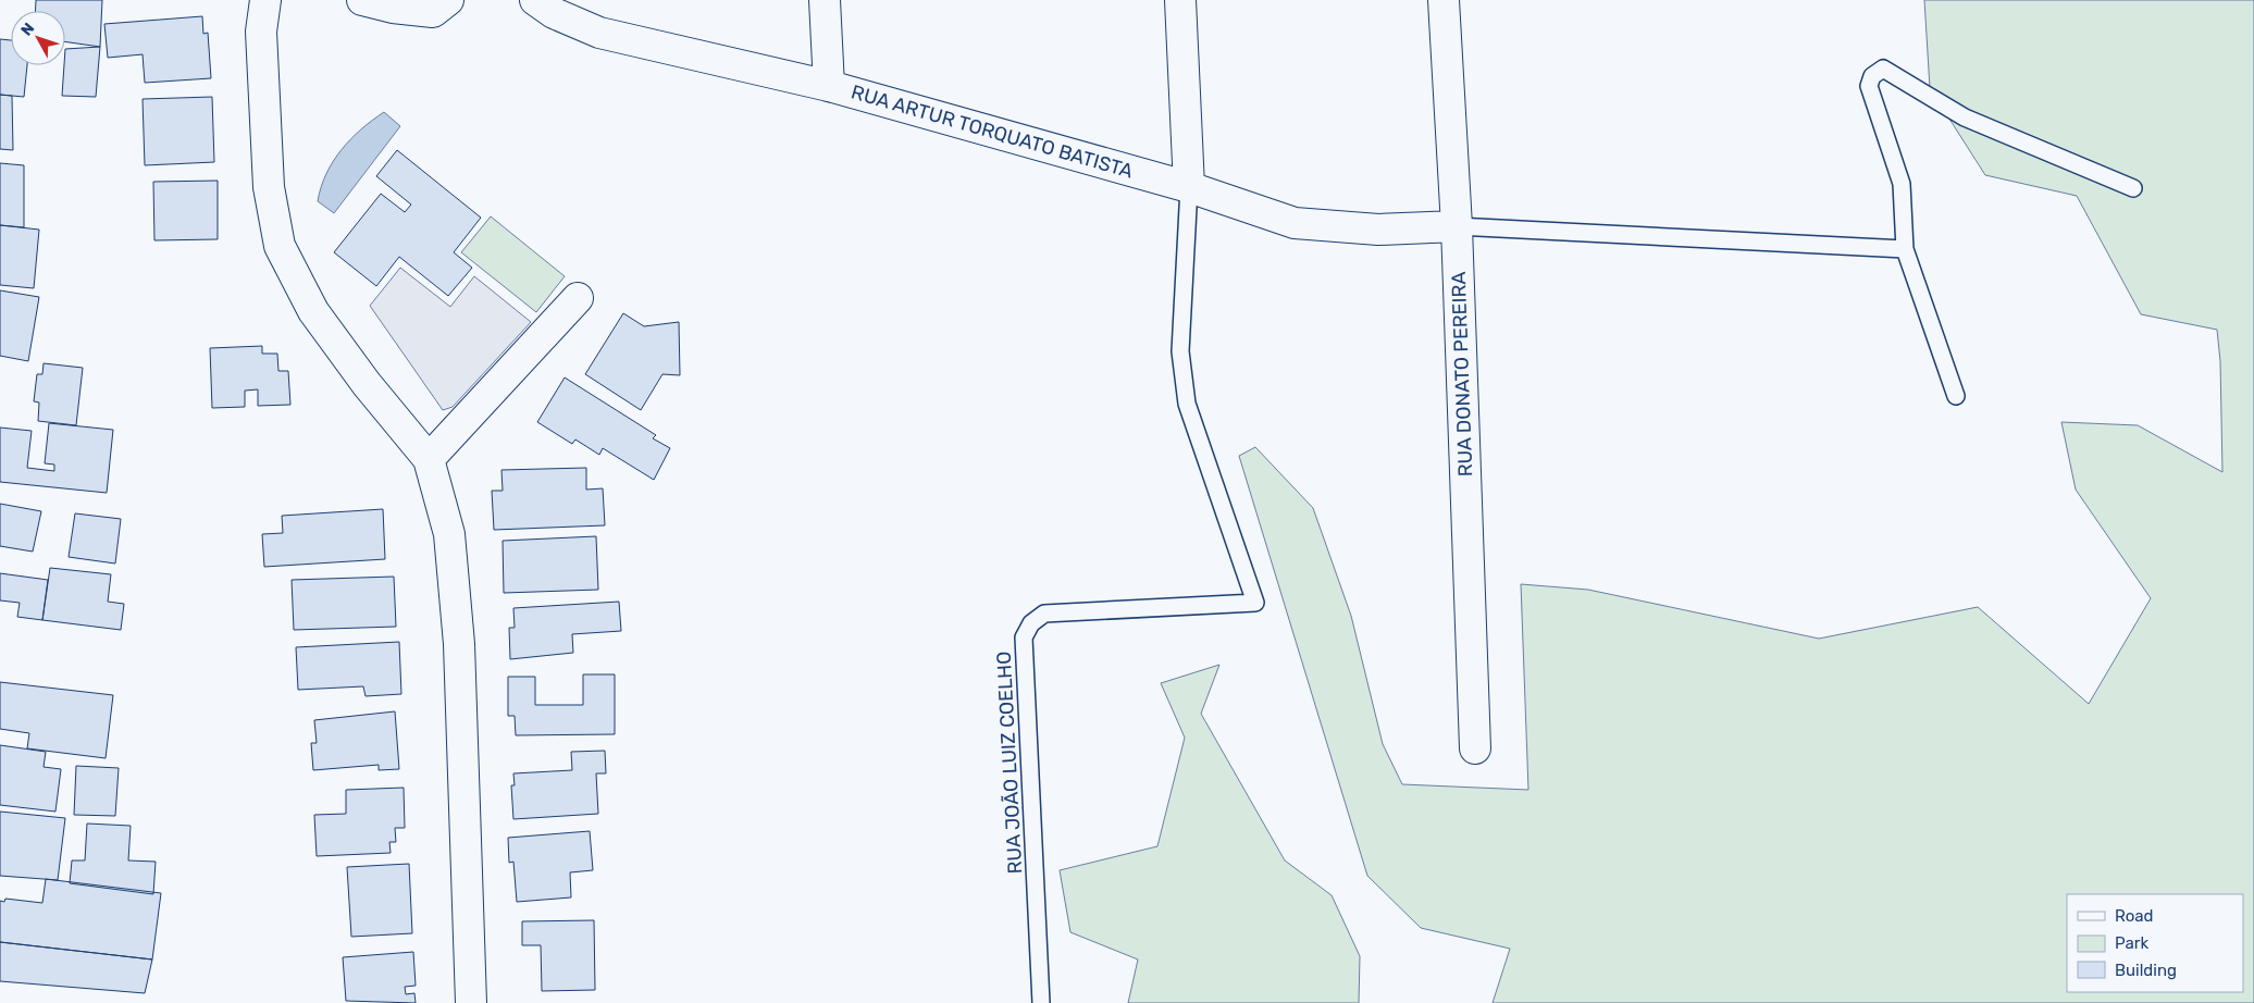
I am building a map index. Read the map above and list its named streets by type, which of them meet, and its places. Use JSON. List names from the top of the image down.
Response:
{
  "streets": {
    "street": ["RUA ARTUR TORQUATO BATISTA", "RUA DONATO PEREIRA"],
    "lane": ["RUA JOÃO LUIZ COELHO"]
  },
  "crossings": [
    ["RUA ARTUR TORQUATO BATISTA", "RUA DONATO PEREIRA"],
    ["RUA ARTUR TORQUATO BATISTA", "RUA JOÃO LUIZ COELHO"]
  ],
  "legend": ["Road", "Park", "Building"],
  "north": "top left"
}
